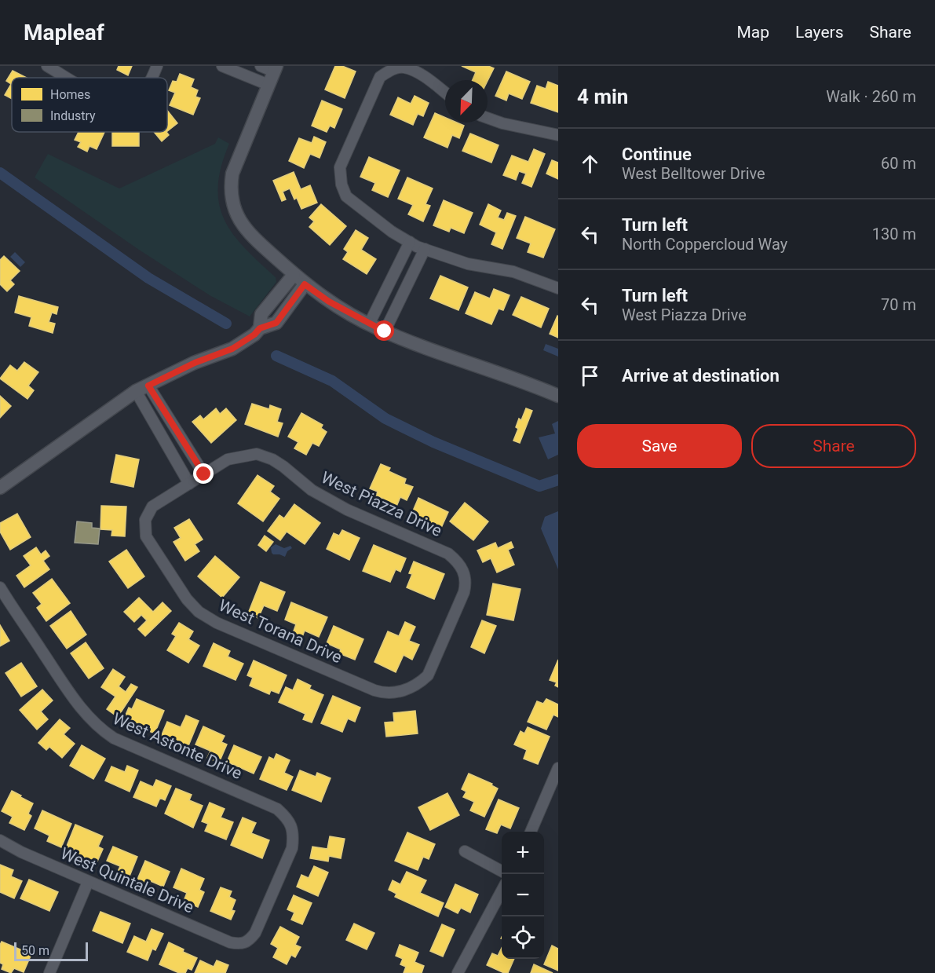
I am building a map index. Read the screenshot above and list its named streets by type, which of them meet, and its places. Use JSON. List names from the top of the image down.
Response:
{
  "streets": {
    "street": [
      "West Piazza Drive",
      "West Torana Drive",
      "West Astonte Drive",
      "West Quintale Drive"
    ]
  },
  "crossings": [
    ["West Piazza Drive", "West Torana Drive"],
    ["West Astonte Drive", "West Quintale Drive"]
  ],
  "legend": ["Homes", "Industry"],
  "scale_bar": "50 m",
  "north": "bottom left",
  "page": {
    "header": "Mapleaf",
    "nav": ["Map", "Layers", "Share"],
    "heading": ["4 min", "Walk · 260 m"],
    "list": [
      ["Continue", "West Belltower Drive", "60 m"],
      ["Turn left", "North Coppercloud Way", "130 m"],
      ["Turn left", "West Piazza Drive", "70 m"],
      "Arrive at destination"
    ],
    "buttons": ["Save", "Share"],
    "map_buttons": ["+", "−"],
    "scale": "50 m"
  }
}
